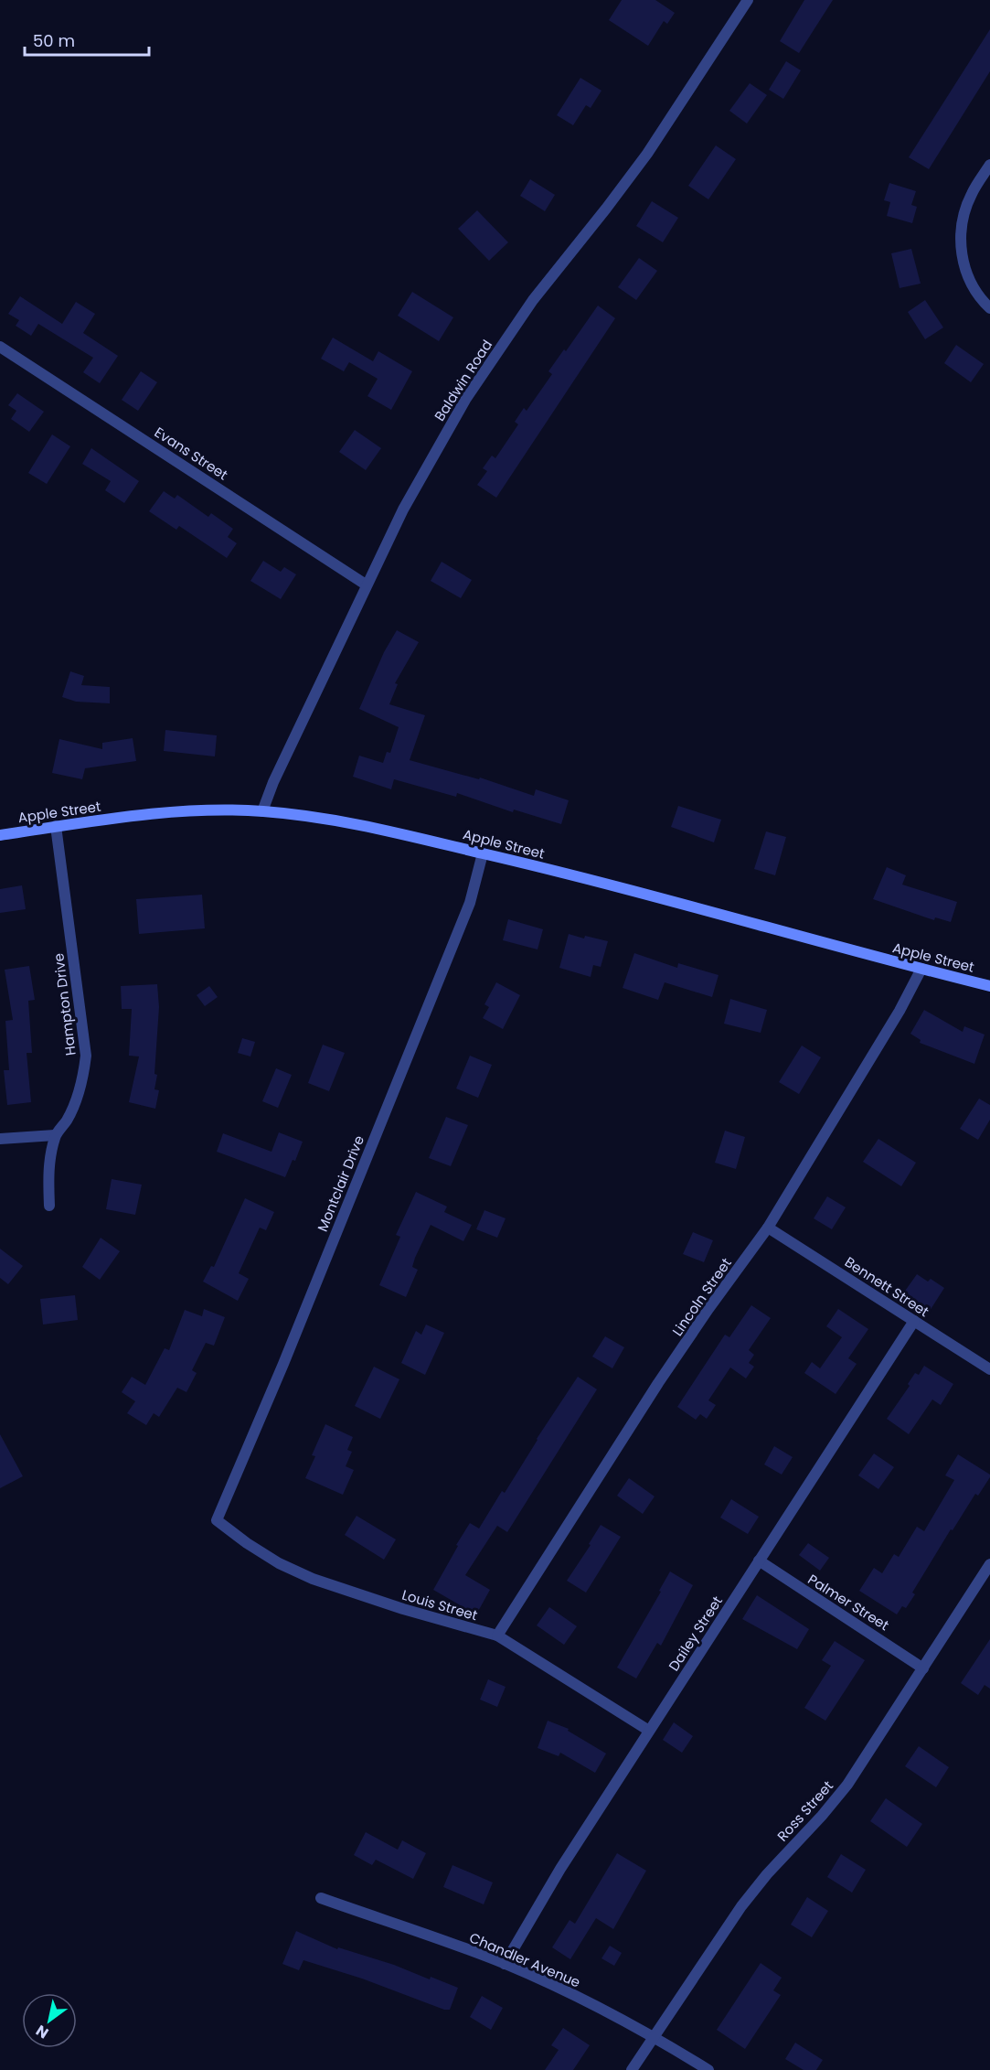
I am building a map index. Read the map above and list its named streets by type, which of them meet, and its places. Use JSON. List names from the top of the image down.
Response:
{
  "streets": {
    "street": [
      "Baldwin Road",
      "Evans Street",
      "Apple Street",
      "Hampton Drive",
      "Montclair Drive",
      "Bennett Street",
      "Lincoln Street",
      "Palmer Street",
      "Louis Street",
      "Dailey Street",
      "Ross Street",
      "Chandler Avenue"
    ]
  },
  "crossings": [
    ["Baldwin Road", "Evans Street"],
    ["Baldwin Road", "Apple Street"],
    ["Apple Street", "Hampton Drive"],
    ["Apple Street", "Montclair Drive"],
    ["Apple Street", "Lincoln Street"],
    ["Montclair Drive", "Louis Street"],
    ["Bennett Street", "Lincoln Street"],
    ["Bennett Street", "Dailey Street"],
    ["Lincoln Street", "Louis Street"],
    ["Palmer Street", "Dailey Street"],
    ["Palmer Street", "Ross Street"],
    ["Louis Street", "Dailey Street"],
    ["Dailey Street", "Chandler Avenue"],
    ["Ross Street", "Chandler Avenue"]
  ],
  "scale_bar": "50 m",
  "north": "bottom left"
}
